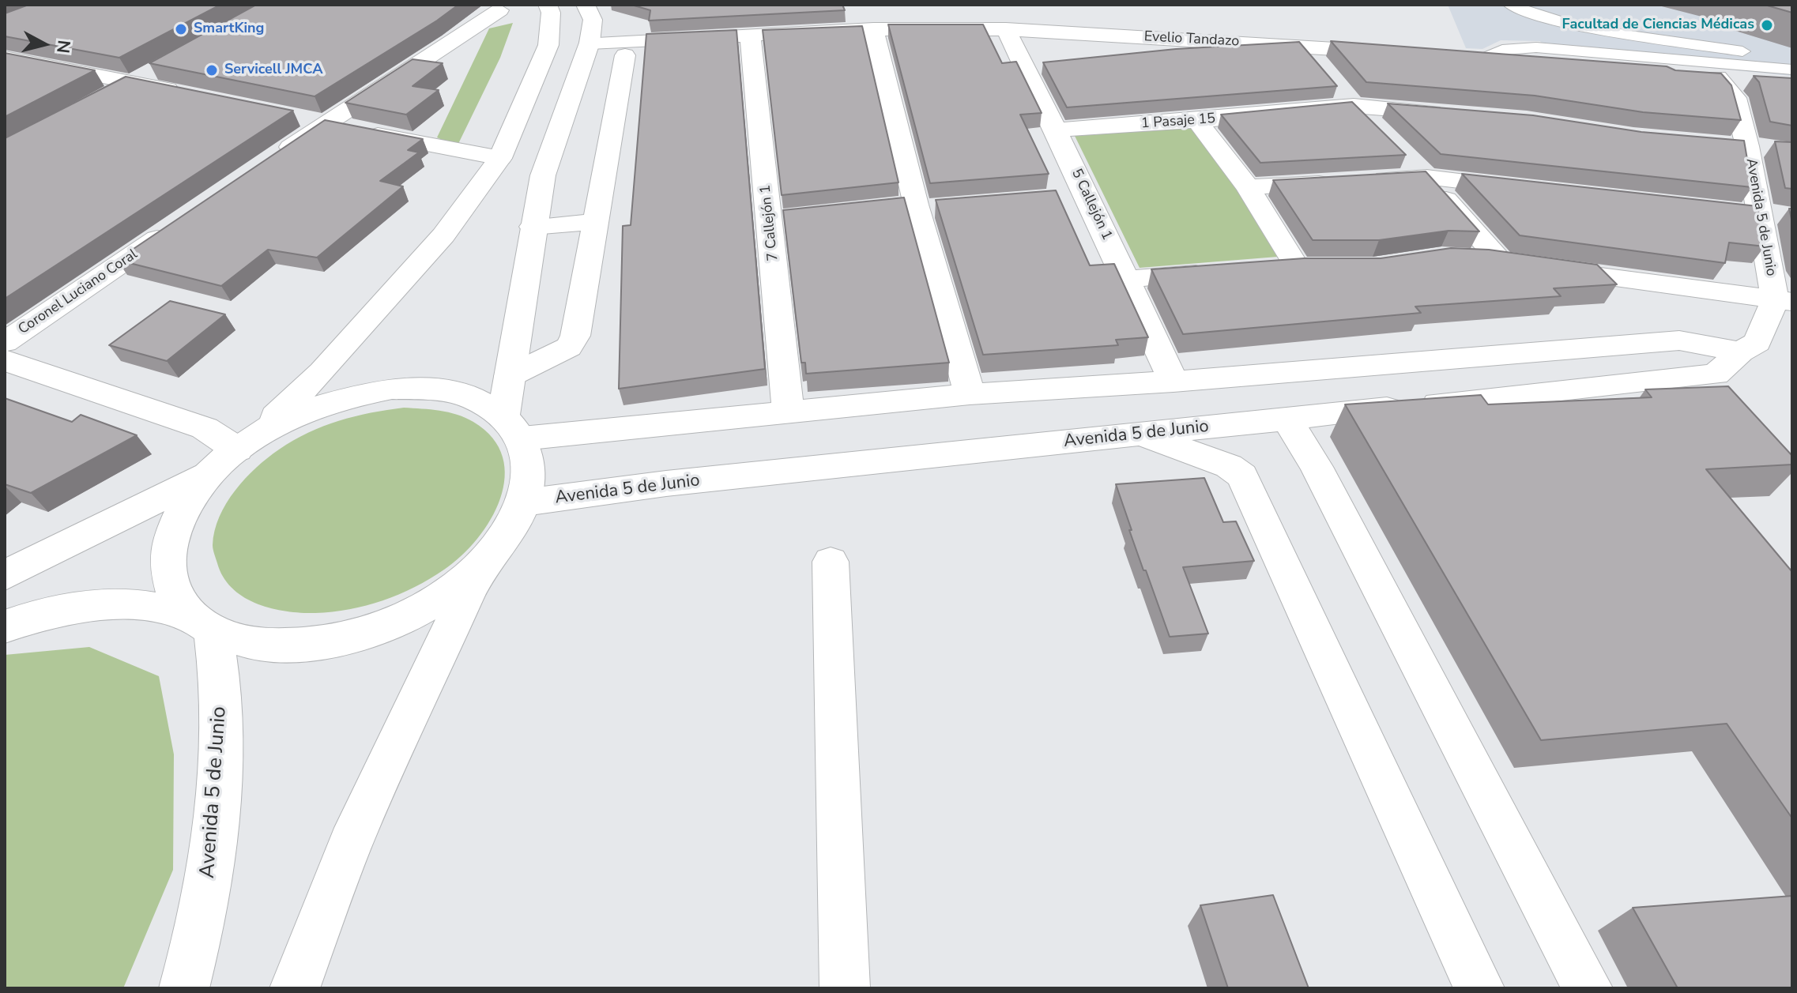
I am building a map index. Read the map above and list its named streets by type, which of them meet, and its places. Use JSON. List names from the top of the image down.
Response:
{
  "streets": {
    "street": [
      "Evelio Tandazo",
      "1 Pasaje 15",
      "5 Callejón 1",
      "Avenida 5 de Junio",
      "7 Callejón 1",
      "Coronel Luciano Coral"
    ]
  },
  "crossings": [
    ["Evelio Tandazo", "5 Callejón 1"],
    ["Evelio Tandazo", "7 Callejón 1"],
    ["1 Pasaje 15", "5 Callejón 1"]
  ],
  "places": ["Facultad de Ciencias Médicas", "SmartKing", "Servicell JMCA"],
  "north": "right"
}
